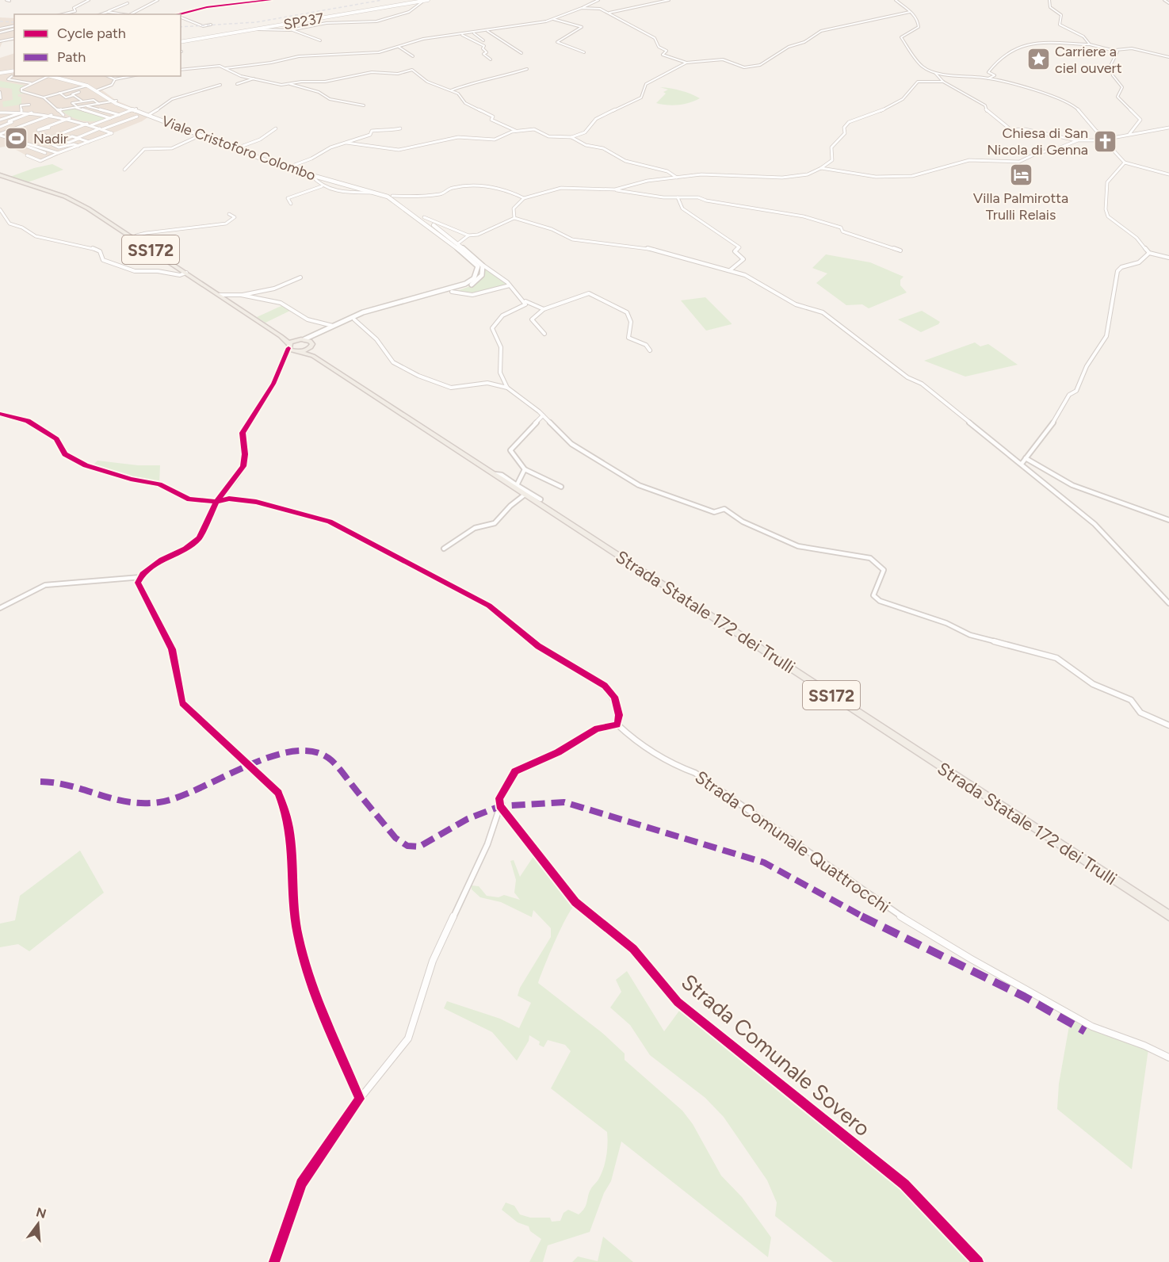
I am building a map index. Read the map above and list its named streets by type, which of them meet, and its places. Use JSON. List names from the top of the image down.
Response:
{
  "streets": {
    "main road": [
      "SP237",
      "Viale Cristoforo Colombo",
      "SS172",
      "Strada Statale 172 dei Trulli"
    ],
    "street": ["Strada Comunale Quattrocchi", "Strada Comunale Sovero"]
  },
  "crossings": [
    ["Viale Cristoforo Colombo", "SS172"],
    ["SS172", "Strada Statale 172 dei Trulli"]
  ],
  "places": {
    "place": ["Carriere a ciel ouvert"],
    "sports": ["Nadir"],
    "church": ["Chiesa di San Nicola di Genna"],
    "hotel": ["Villa Palmirotta Trulli Relais"]
  },
  "legend": ["Cycle path", "Path"],
  "north": "top"
}
